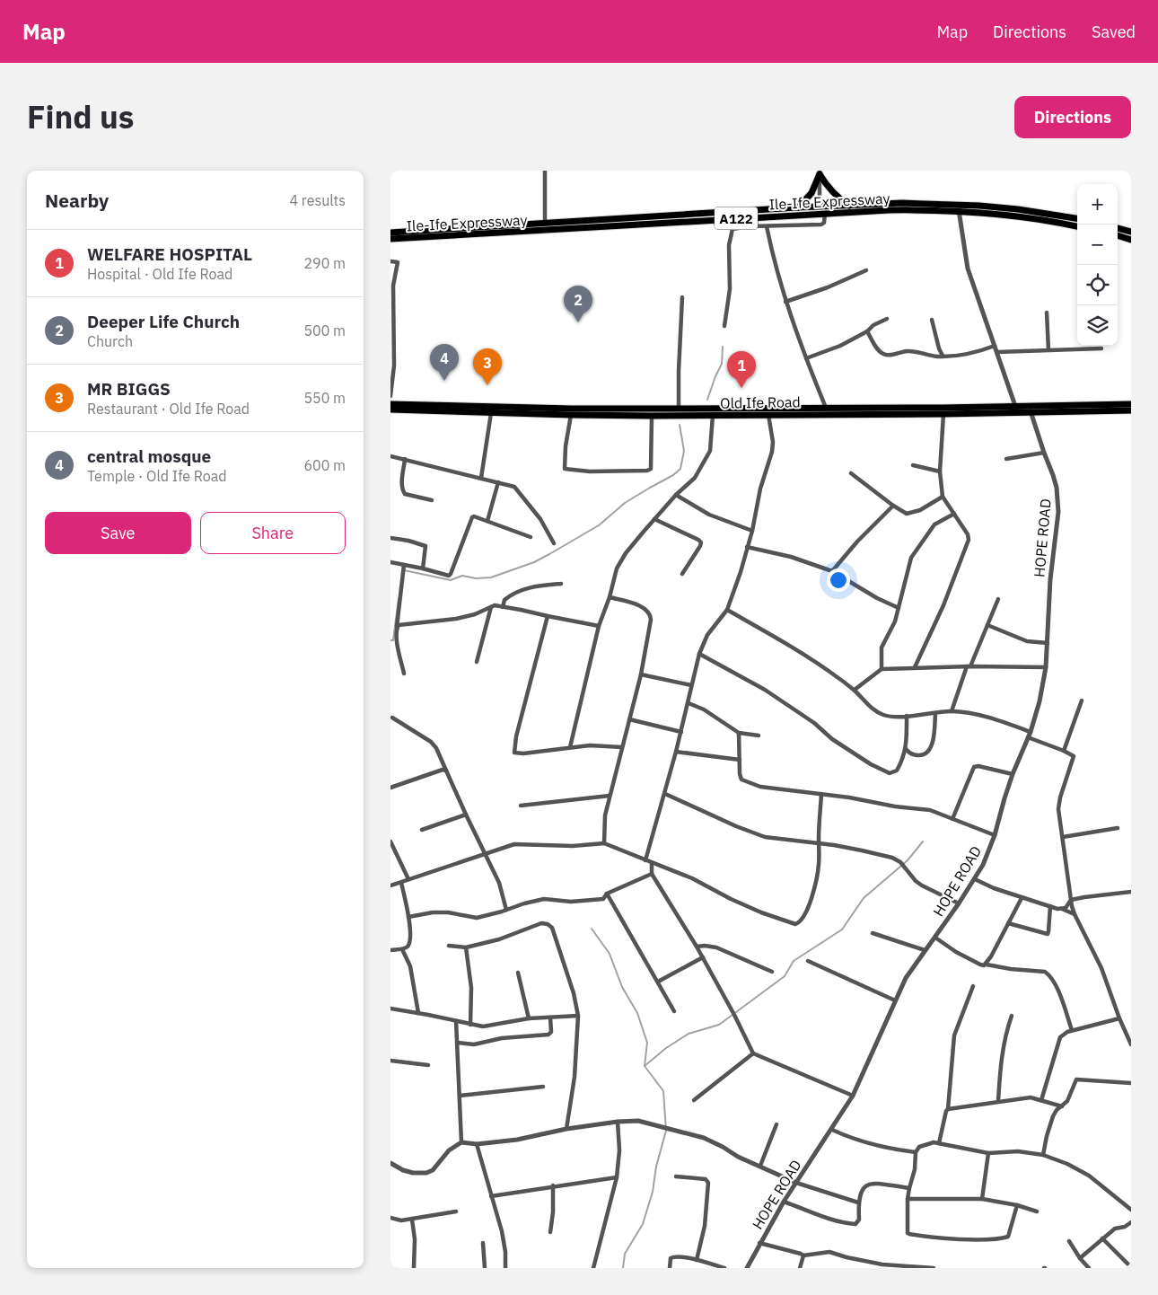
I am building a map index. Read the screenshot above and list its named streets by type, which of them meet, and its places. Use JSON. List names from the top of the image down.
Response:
{
  "streets": {
    "main road": ["Ile-Ife Expressway", "A122", "Old Ife Road"],
    "street": ["HOPE ROAD"]
  },
  "crossings": [
    ["Old Ife Road", "HOPE ROAD"]
  ],
  "page": {
    "header": "Map",
    "nav": ["Map", "Directions", "Saved"],
    "title": "Find us",
    "buttons": [
      "Directions",
      ["Save", "Share"]
    ],
    "heading": ["Nearby", "4 results"],
    "map_buttons": ["+", "−"],
    "list": [
      {
        "mark": "1",
        "name": "WELFARE HOSPITAL",
        "note": "Hospital · Old Ife Road",
        "value": "290 m"
      },
      {
        "mark": "2",
        "name": "Deeper Life Church",
        "note": "Church",
        "value": "500 m"
      },
      {
        "mark": "3",
        "name": "MR BIGGS",
        "note": "Restaurant · Old Ife Road",
        "value": "550 m"
      },
      {
        "mark": "4",
        "name": "central mosque",
        "note": "Temple · Old Ife Road",
        "value": "600 m"
      }
    ],
    "pins": [
      "2",
      "4",
      "3",
      "1"
    ]
  }
}
